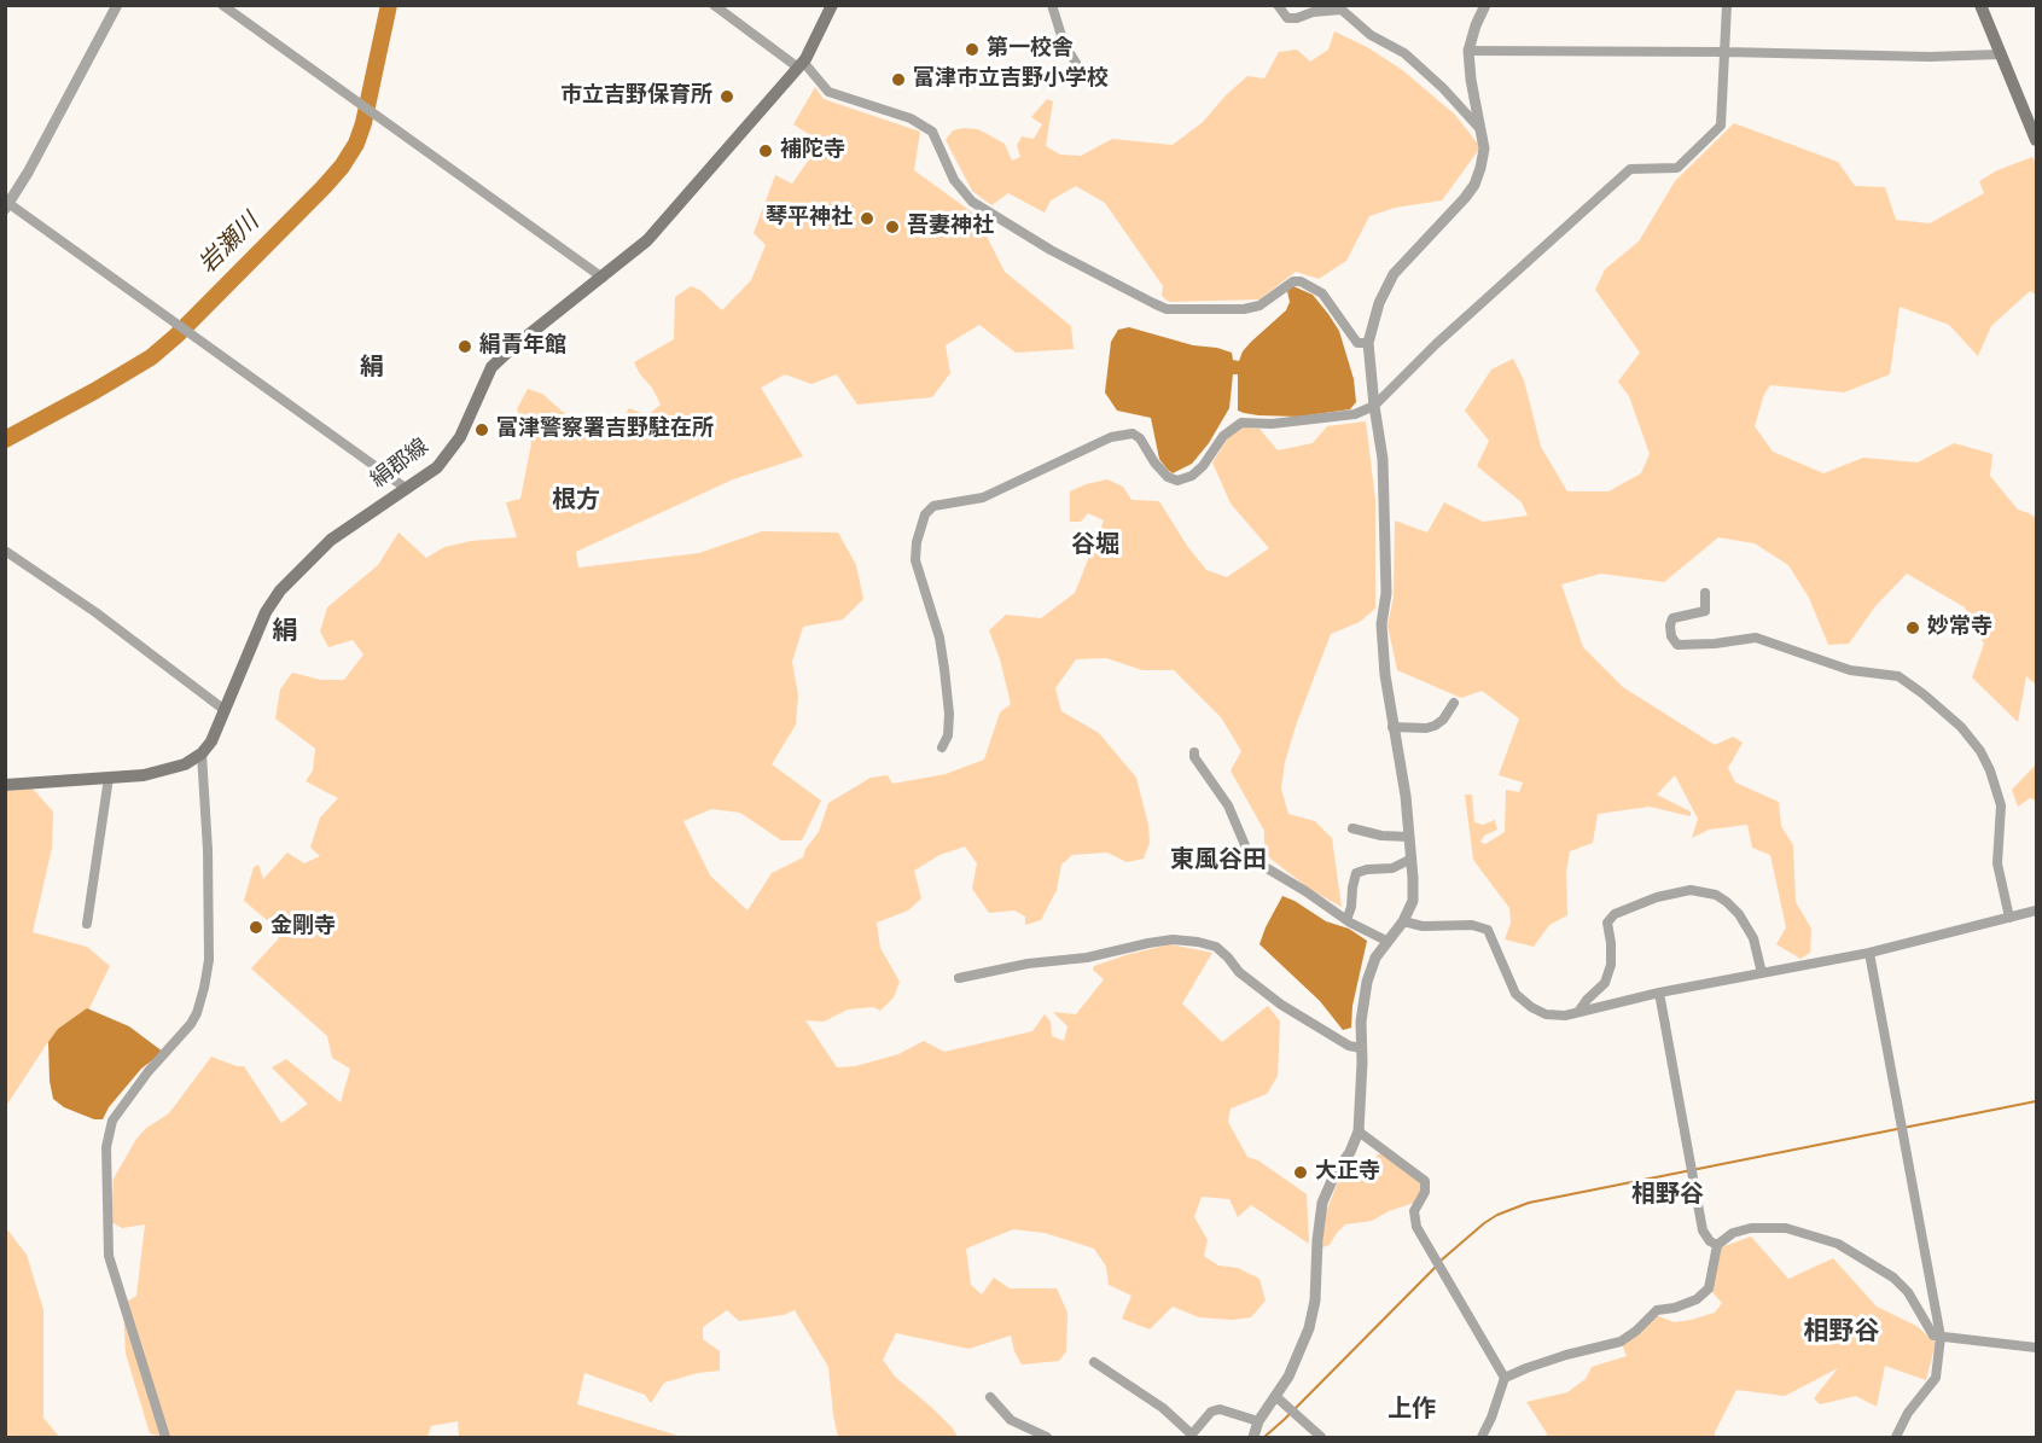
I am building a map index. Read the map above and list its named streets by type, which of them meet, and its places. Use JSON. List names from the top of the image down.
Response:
{
  "streets": {
    "main road": ["絹郡線"]
  },
  "districts": [
    "絹",
    "根方",
    "谷堀",
    "絹",
    "東風谷田",
    "相野谷",
    "相野谷",
    "上作"
  ],
  "water": ["岩瀬川"],
  "places": [
    "第一校舎",
    "富津市立吉野小学校",
    "市立吉野保育所",
    "補陀寺",
    "琴平神社",
    "吾妻神社",
    "絹青年館",
    "富津警察署吉野駐在所",
    "妙常寺",
    "金剛寺",
    "大正寺"
  ]
}
